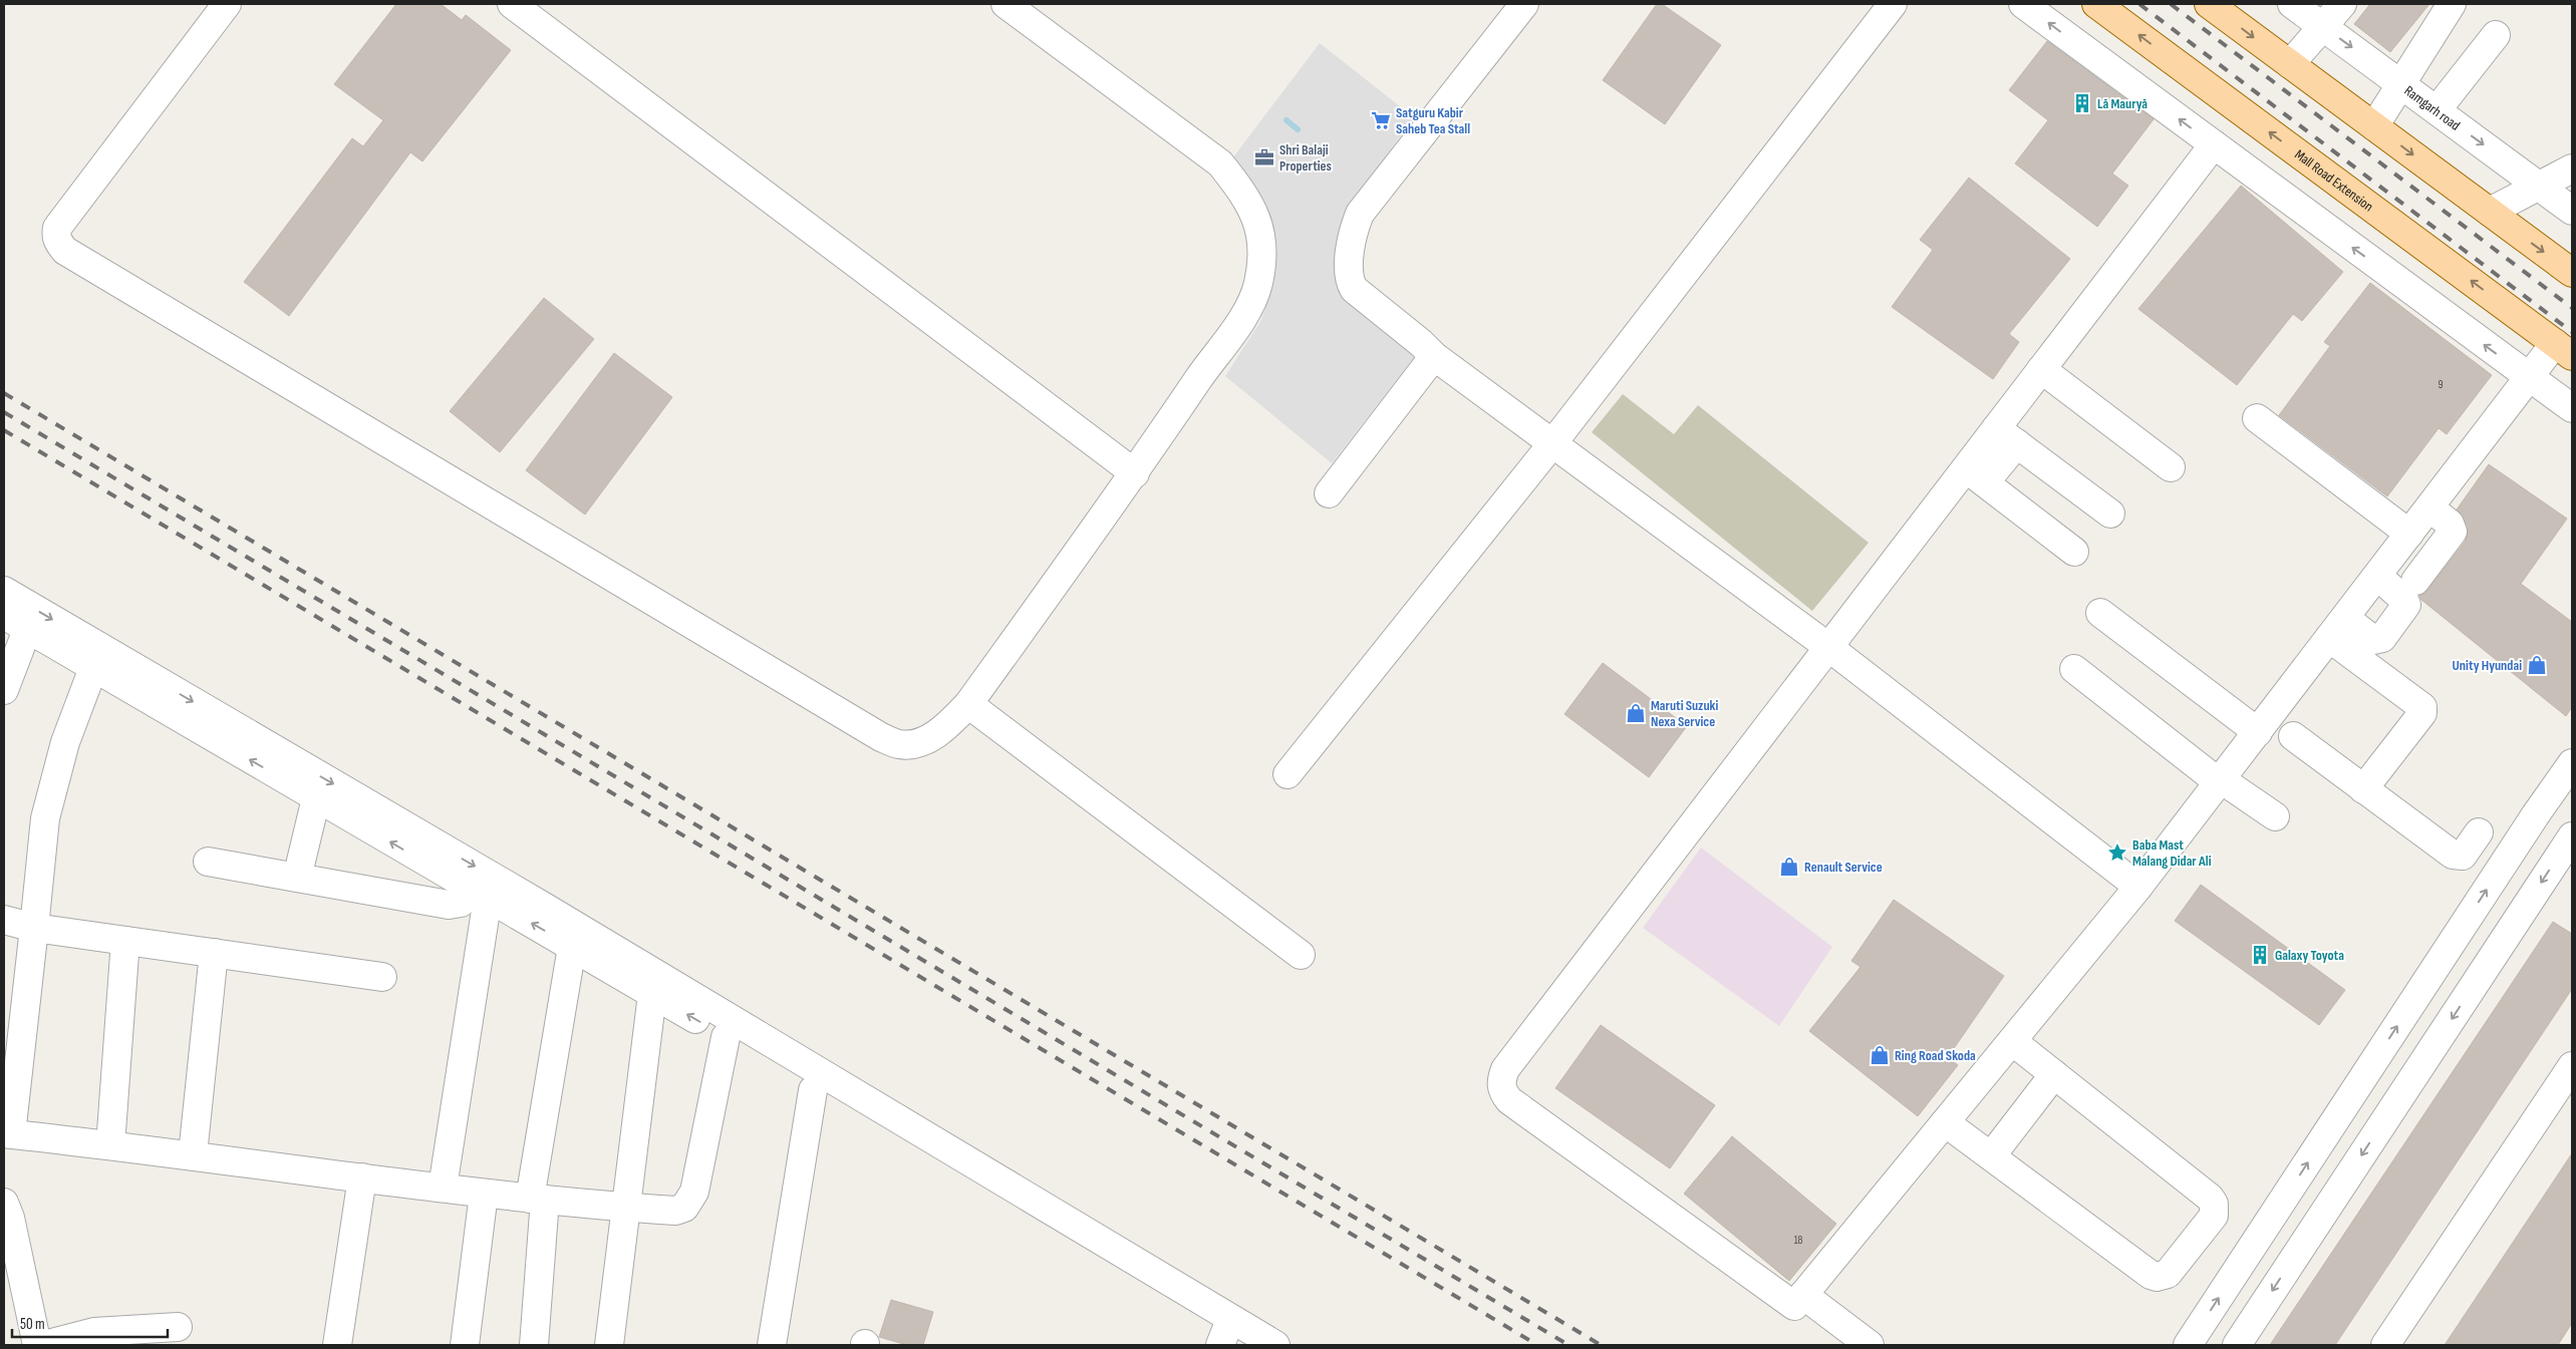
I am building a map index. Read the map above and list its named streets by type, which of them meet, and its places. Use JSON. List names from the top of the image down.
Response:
{
  "streets": {
    "main road": ["Mall Road Extension"],
    "street": ["Ramgarh road"]
  },
  "places": {
    "building": ["Lā Mauryā", "Galaxy Toyota"],
    "supermarket": ["Satguru Kabir Saheb Tea Stall"],
    "office": ["Shri Balaji Properties"],
    "shop": [
      "Unity Hyundai",
      "Maruti Suzuki Nexa Service",
      "Renault Service",
      "Ring Road Skoda"
    ],
    "place": ["Baba Mast Malang Didar Ali"]
  },
  "house_numbers": ["9", "18"],
  "scale_bar": "50 m"
}
